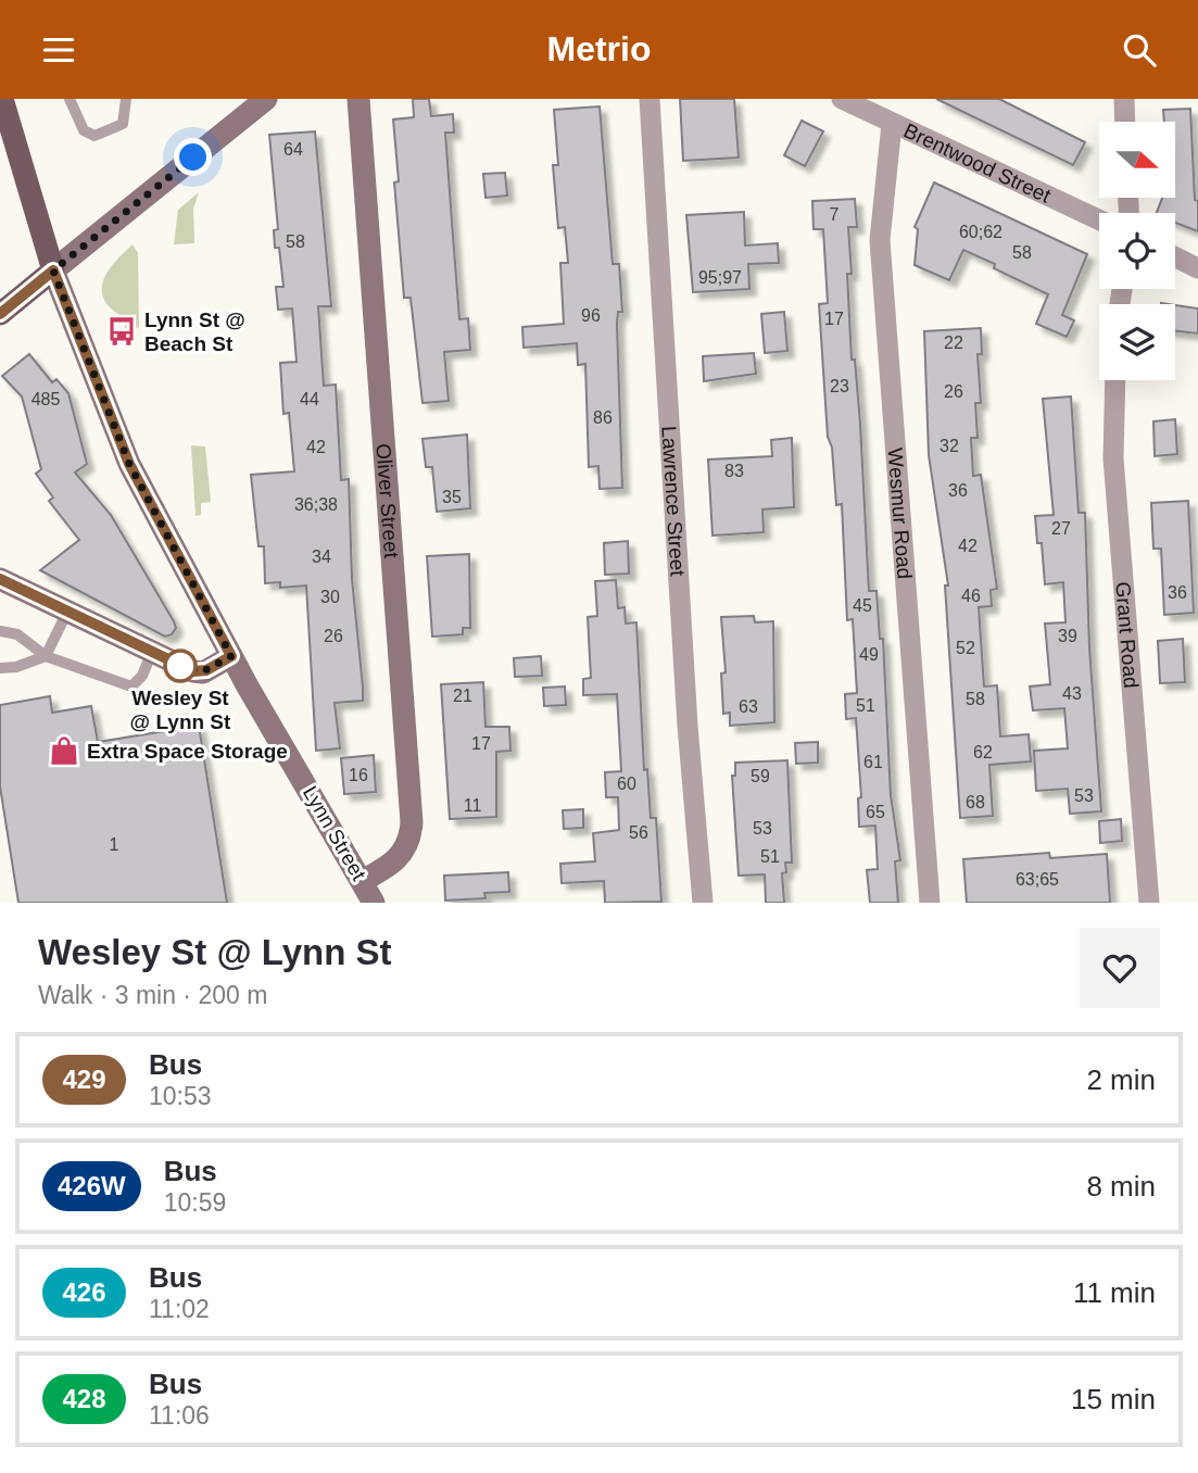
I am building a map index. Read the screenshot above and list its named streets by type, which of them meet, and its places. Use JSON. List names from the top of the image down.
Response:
{
  "streets": {
    "main road": ["Lynn Street"],
    "street": [
      "Brentwood Street",
      "Lawrence Street",
      "Oliver Street",
      "Wesmur Road",
      "Grant Road"
    ]
  },
  "crossings": [
    ["Brentwood Street", "Wesmur Road"],
    ["Oliver Street", "Lynn Street"]
  ],
  "places": {
    "bus stop": ["Lynn St @ Beach St"],
    "other": ["Wesley St @ Lynn St"],
    "shop": ["Extra Space Storage"]
  },
  "lines": ["bus line 429"],
  "house_numbers": [
    "64",
    "7",
    "60;62",
    "58",
    "58",
    "95;97",
    "96",
    "17",
    "22",
    "23",
    "26",
    "485",
    "44",
    "86",
    "32",
    "42",
    "83",
    "36",
    "35",
    "36;38",
    "27",
    "42",
    "34",
    "36",
    "46",
    "30",
    "45",
    "26",
    "39",
    "52",
    "49",
    "43",
    "21",
    "58",
    "51",
    "63",
    "17",
    "62",
    "61",
    "16",
    "59",
    "60",
    "53",
    "68",
    "11",
    "65",
    "53",
    "56",
    "1",
    "51",
    "63;65"
  ],
  "north": "right",
  "page": {
    "header": "Metrio",
    "heading": ["Wesley St @ Lynn St", "Walk · 3 min · 200 m"],
    "list": [
      {
        "mark": "429",
        "name": "Bus",
        "note": "10:53",
        "value": "2 min"
      },
      {
        "mark": "426W",
        "name": "Bus",
        "note": "10:59",
        "value": "8 min"
      },
      {
        "mark": "426",
        "name": "Bus",
        "note": "11:02",
        "value": "11 min"
      },
      {
        "mark": "428",
        "name": "Bus",
        "note": "11:06",
        "value": "15 min"
      }
    ]
  }
}
